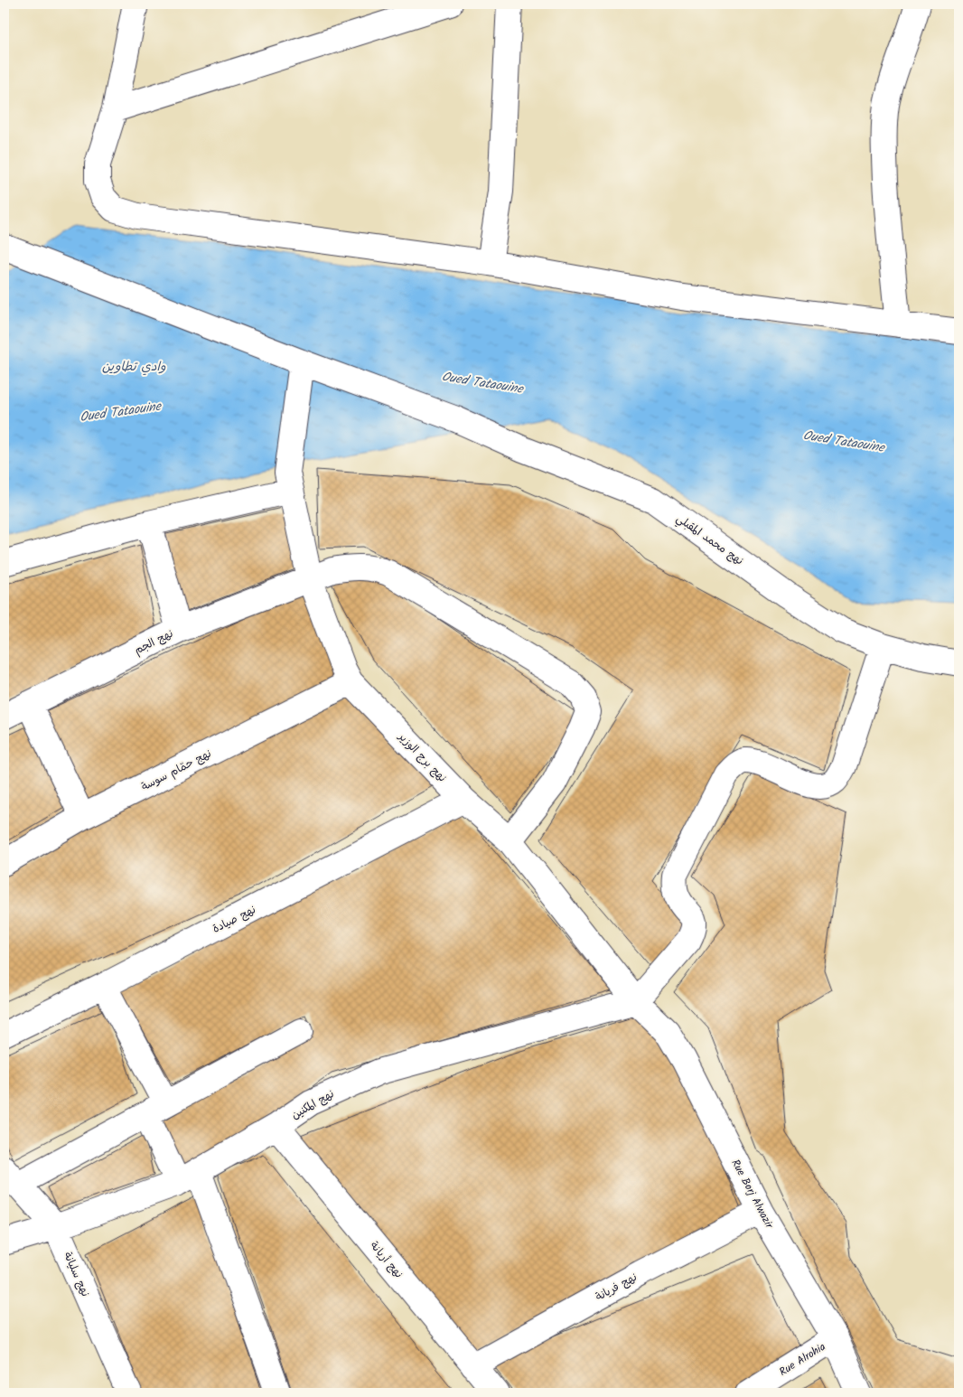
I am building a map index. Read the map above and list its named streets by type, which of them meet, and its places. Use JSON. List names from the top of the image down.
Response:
{
  "streets": {
    "street": [
      "نهج محمد المقبلي",
      "نهج الجم",
      "نهج برج الوزير",
      "نهج حمّام سوسة",
      "نهج صيادة",
      "نهج المكنين",
      "Rue Borj Alwazir",
      "نهج أريانة",
      "نهج سليانة",
      "نهج فريانة",
      "Rue Alrohia"
    ]
  },
  "crossings": [
    ["نهج محمد المقبلي", "نهج برج الوزير"],
    ["نهج الجم", "نهج برج الوزير"],
    ["نهج برج الوزير", "نهج حمّام سوسة"],
    ["نهج برج الوزير", "نهج صيادة"],
    ["نهج برج الوزير", "نهج المكنين"],
    ["نهج برج الوزير", "Rue Borj Alwazir"],
    ["نهج المكنين", "Rue Borj Alwazir"],
    ["نهج المكنين", "نهج أريانة"],
    ["نهج المكنين", "نهج سليانة"],
    ["Rue Borj Alwazir", "نهج فريانة"],
    ["Rue Borj Alwazir", "Rue Alrohia"],
    ["نهج أريانة", "نهج فريانة"]
  ],
  "water": ["وادي تطاوين", "Oued Tataouine"]
}
